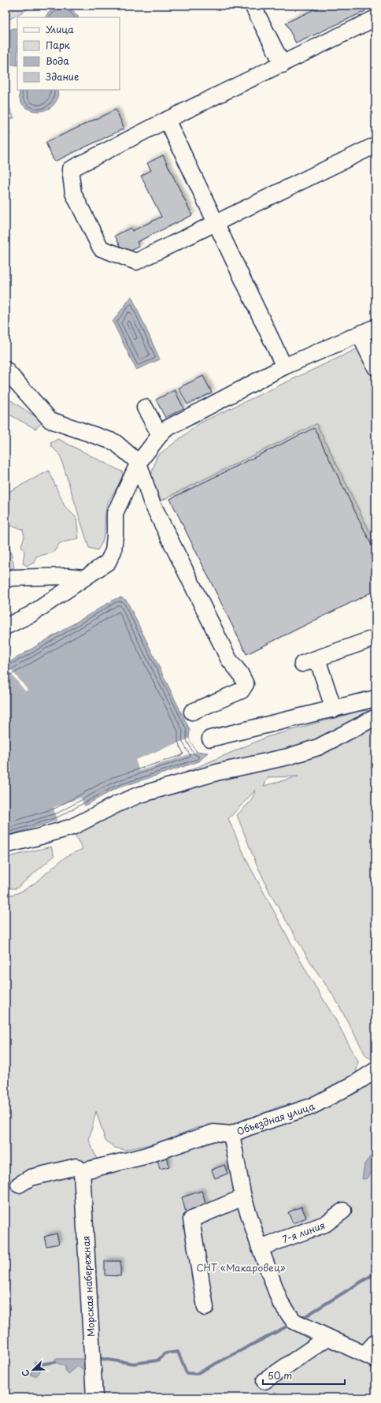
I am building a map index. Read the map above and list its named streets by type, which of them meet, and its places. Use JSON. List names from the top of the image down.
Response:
{
  "streets": {
    "street": ["Объездная улица", "7-я линия", "Морская набережная"]
  },
  "crossings": [
    ["Объездная улица", "Морская набережная"]
  ],
  "parks": ["СНТ «Макаровец»"],
  "legend": [
    "Улица",
    "Парк",
    "Вода",
    "Здание"
  ],
  "scale_bar": "50 m",
  "north": "bottom left"
}
